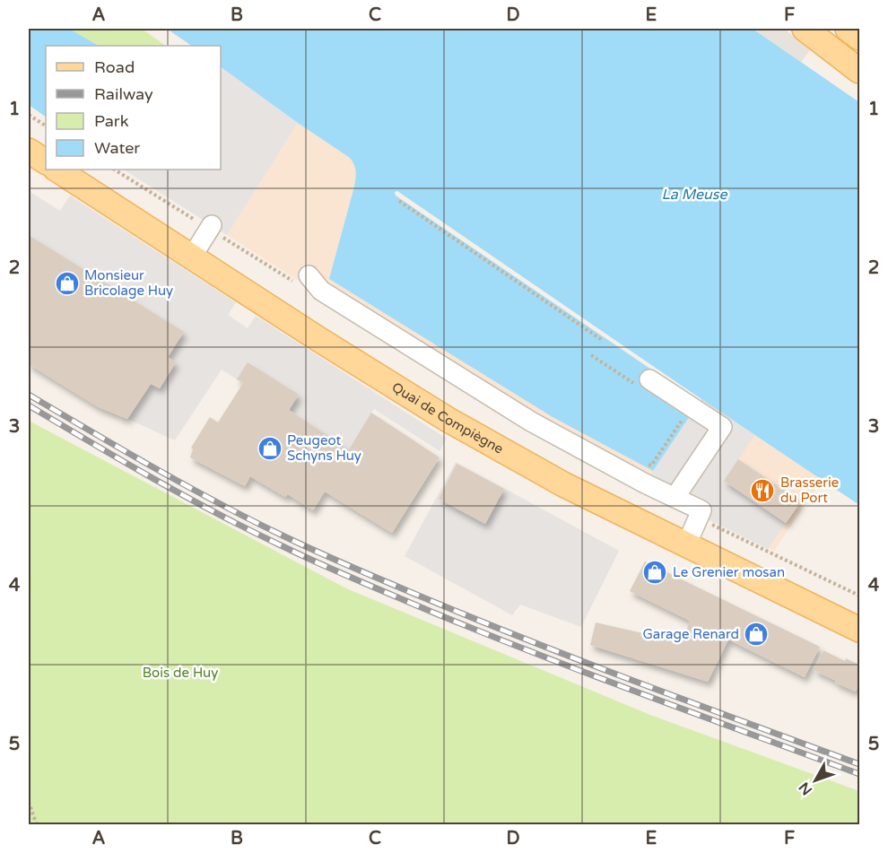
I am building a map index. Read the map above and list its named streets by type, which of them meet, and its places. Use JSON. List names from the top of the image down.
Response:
{
  "streets": {
    "main road": ["Quai de Compiègne"]
  },
  "water": ["La Meuse"],
  "parks": ["Bois de Huy"],
  "places": {
    "shop": [
      "Monsieur Bricolage Huy",
      "Peugeot Schyns Huy",
      "Le Grenier mosan",
      "Garage Renard"
    ],
    "restaurant": ["Brasserie du Port"]
  },
  "legend": [
    "Road",
    "Railway",
    "Park",
    "Water"
  ],
  "north": "bottom left",
  "grid": {
    "columns": [
      "A",
      "B",
      "C",
      "D",
      "E",
      "F"
    ],
    "rows": [
      "1",
      "2",
      "3",
      "4",
      "5"
    ]
  }
}
